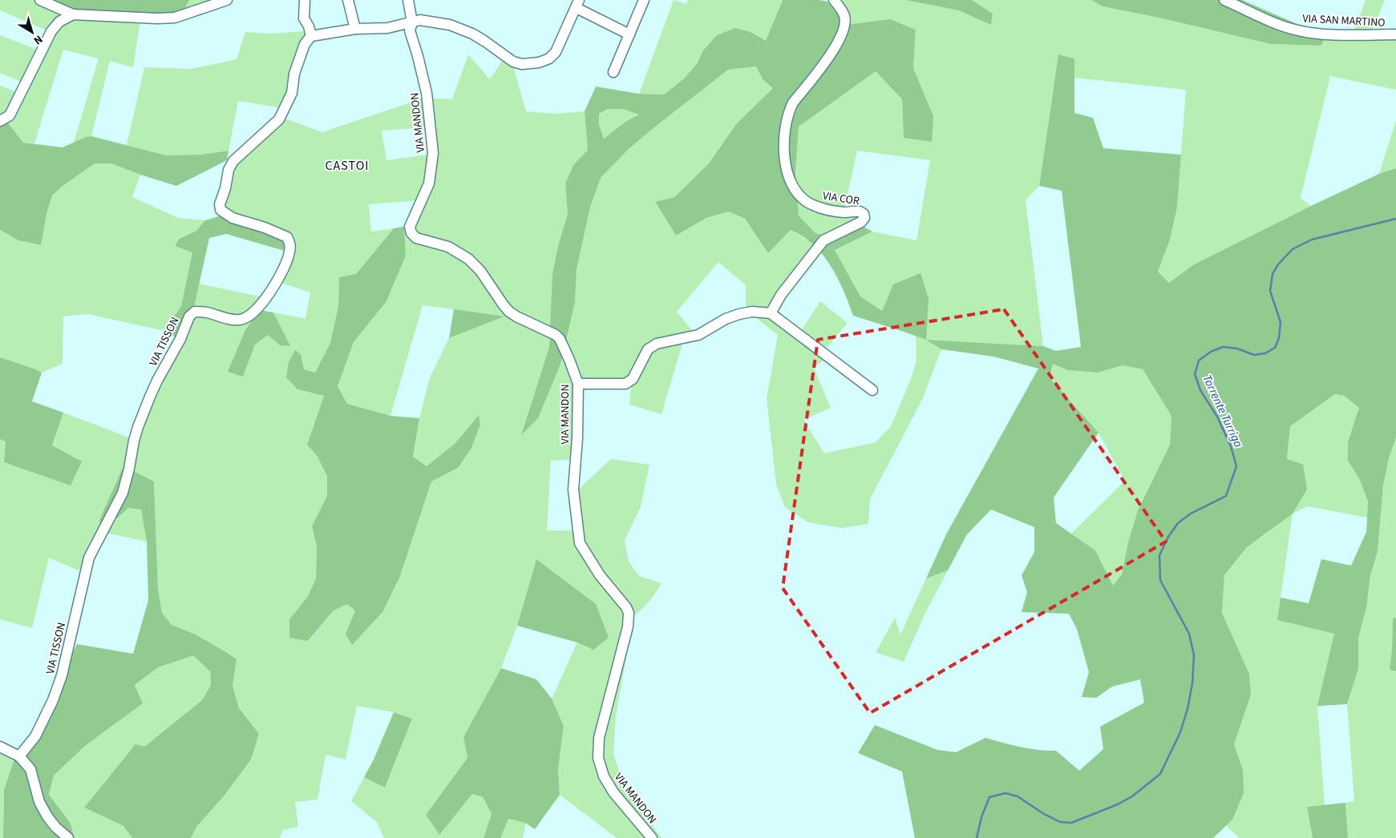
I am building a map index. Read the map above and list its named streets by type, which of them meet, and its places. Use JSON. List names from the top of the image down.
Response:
{
  "streets": {
    "street": [
      "VIA SAN MARTINO",
      "VIA MANDON",
      "VIA COR",
      "VIA TISSON"
    ]
  },
  "districts": ["CASTOI"],
  "water": ["Torrente Turriga"],
  "north": "bottom right"
}
